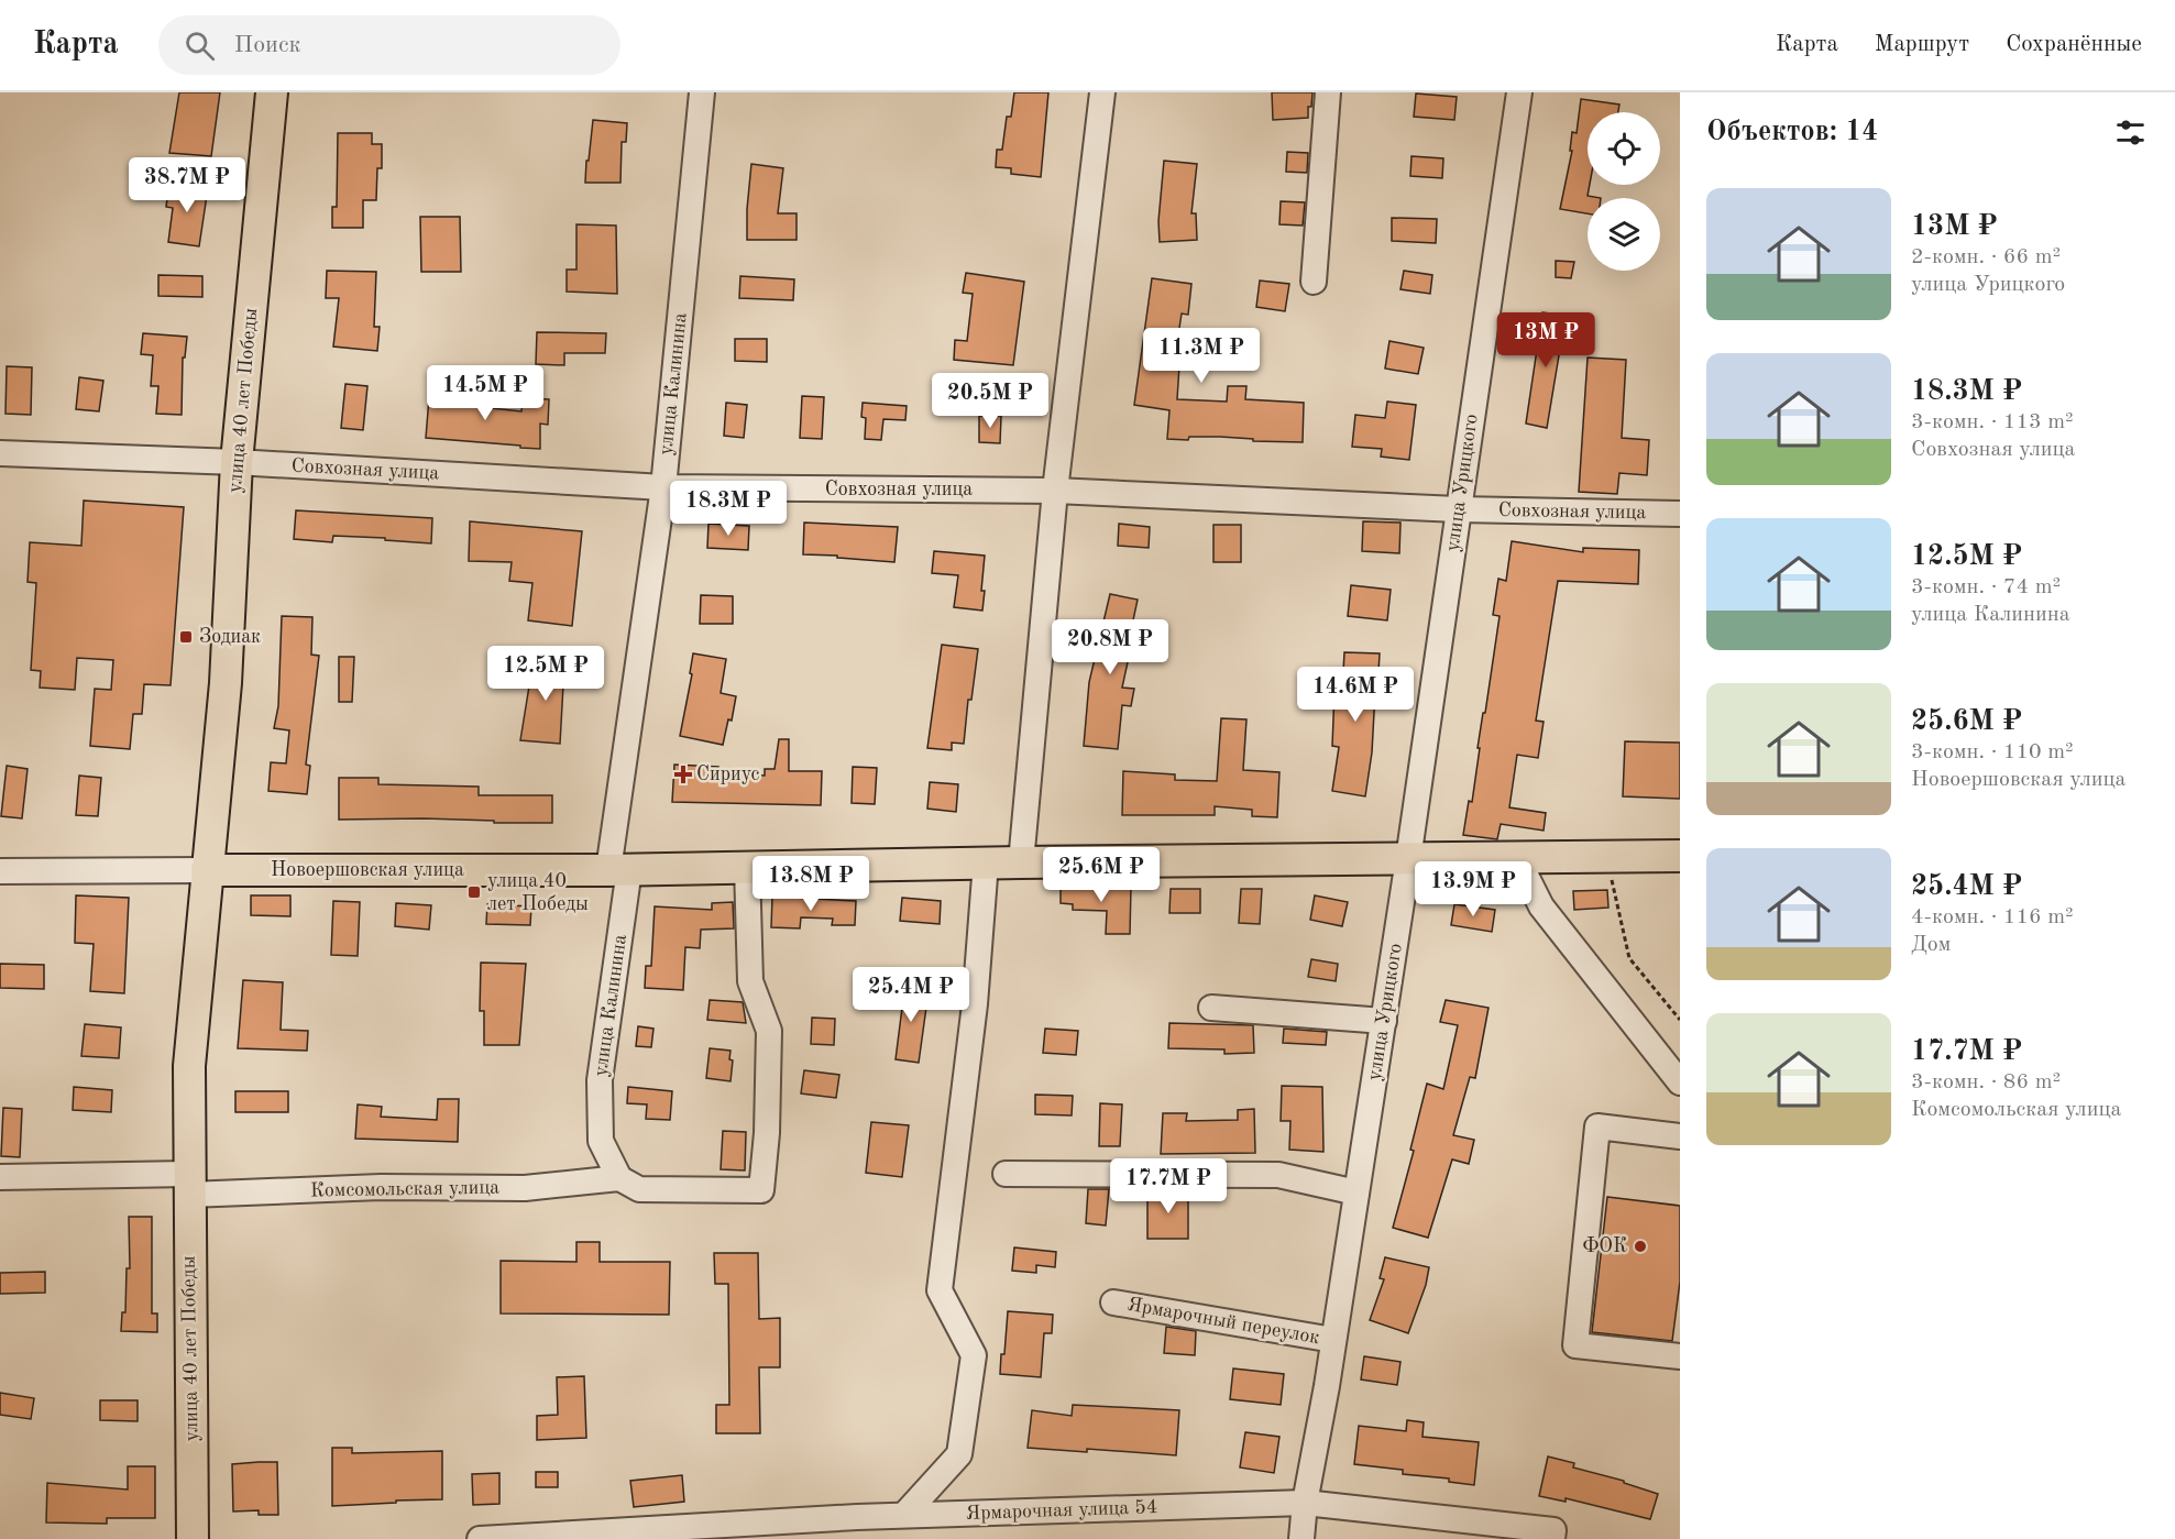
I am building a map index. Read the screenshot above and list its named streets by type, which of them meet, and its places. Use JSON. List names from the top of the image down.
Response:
{
  "streets": {
    "main road": ["улица 40 лет Победы", "Новоершовская улица"],
    "street": [
      "улица Калинина",
      "Совхозная улица",
      "улица Урицкого",
      "Комсомольская улица",
      "Ярмарочный переулок",
      "Ярмарочная улица 54"
    ]
  },
  "crossings": [
    ["улица Калинина", "Совхозная улица"],
    ["улица Калинина", "Новоершовская улица"],
    ["улица Калинина", "Комсомольская улица"],
    ["улица 40 лет Победы", "Совхозная улица"],
    ["улица 40 лет Победы", "Новоершовская улица"],
    ["улица 40 лет Победы", "Комсомольская улица"],
    ["Совхозная улица", "улица Урицкого"],
    ["улица Урицкого", "Новоершовская улица"],
    ["улица Урицкого", "Ярмарочный переулок"],
    ["улица Урицкого", "Ярмарочная улица 54"]
  ],
  "places": {
    "transit": ["Зодиак", "улица 40 лет Победы"],
    "health": ["Сириус"],
    "other": ["ФОК"]
  },
  "page": {
    "header": "Карта",
    "search": "Поиск",
    "nav": ["Карта", "Маршрут", "Сохранённые"],
    "heading": "Объектов: 14",
    "price": [
      "38.7M ₽",
      "13M ₽",
      "11.3M ₽",
      "14.5M ₽",
      "20.5M ₽",
      "18.3M ₽",
      "20.8M ₽",
      "12.5M ₽",
      "14.6M ₽",
      "25.6M ₽",
      "13.8M ₽",
      "13.9M ₽",
      "25.4M ₽",
      "17.7M ₽"
    ],
    "list": [
      {
        "name": "13M ₽",
        "note": "2-комн. · 66 m² · улица Урицкого"
      },
      {
        "name": "18.3M ₽",
        "note": "3-комн. · 113 m² · Совхозная улица"
      },
      {
        "name": "12.5M ₽",
        "note": "3-комн. · 74 m² · улица Калинина"
      },
      {
        "name": "25.6M ₽",
        "note": "3-комн. · 110 m² · Новоершовская улица"
      },
      {
        "name": "25.4M ₽",
        "note": "4-комн. · 116 m² · Дом"
      },
      {
        "name": "17.7M ₽",
        "note": "3-комн. · 86 m² · Комсомольская улица"
      }
    ]
  }
}
